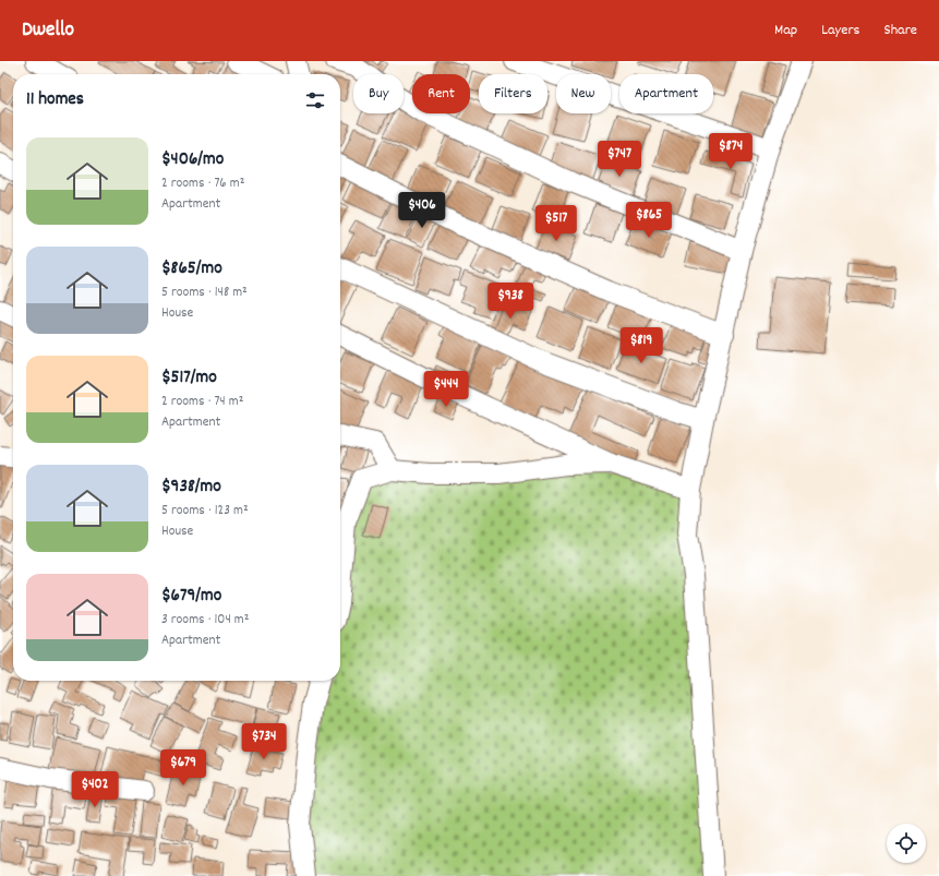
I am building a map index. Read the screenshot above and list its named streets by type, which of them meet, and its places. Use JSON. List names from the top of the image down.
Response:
{
  "page": {
    "header": "Dwello",
    "nav": ["Map", "Layers", "Share"],
    "chip": [
      "Buy",
      "Rent",
      "Filters",
      "New",
      "Apartment"
    ],
    "heading": "11 homes",
    "list": [
      {
        "name": "$406/mo",
        "note": "2 rooms · 76 m² · Apartment"
      },
      {
        "name": "$865/mo",
        "note": "5 rooms · 148 m² · House"
      },
      {
        "name": "$517/mo",
        "note": "2 rooms · 74 m² · Apartment"
      },
      {
        "name": "$938/mo",
        "note": "5 rooms · 123 m² · House"
      },
      {
        "name": "$679/mo",
        "note": "3 rooms · 104 m² · Apartment"
      }
    ],
    "price": [
      "$874",
      "$747",
      "$406",
      "$865",
      "$517",
      "$938",
      "$819",
      "$444",
      "$734",
      "$679",
      "$402"
    ]
  }
}
